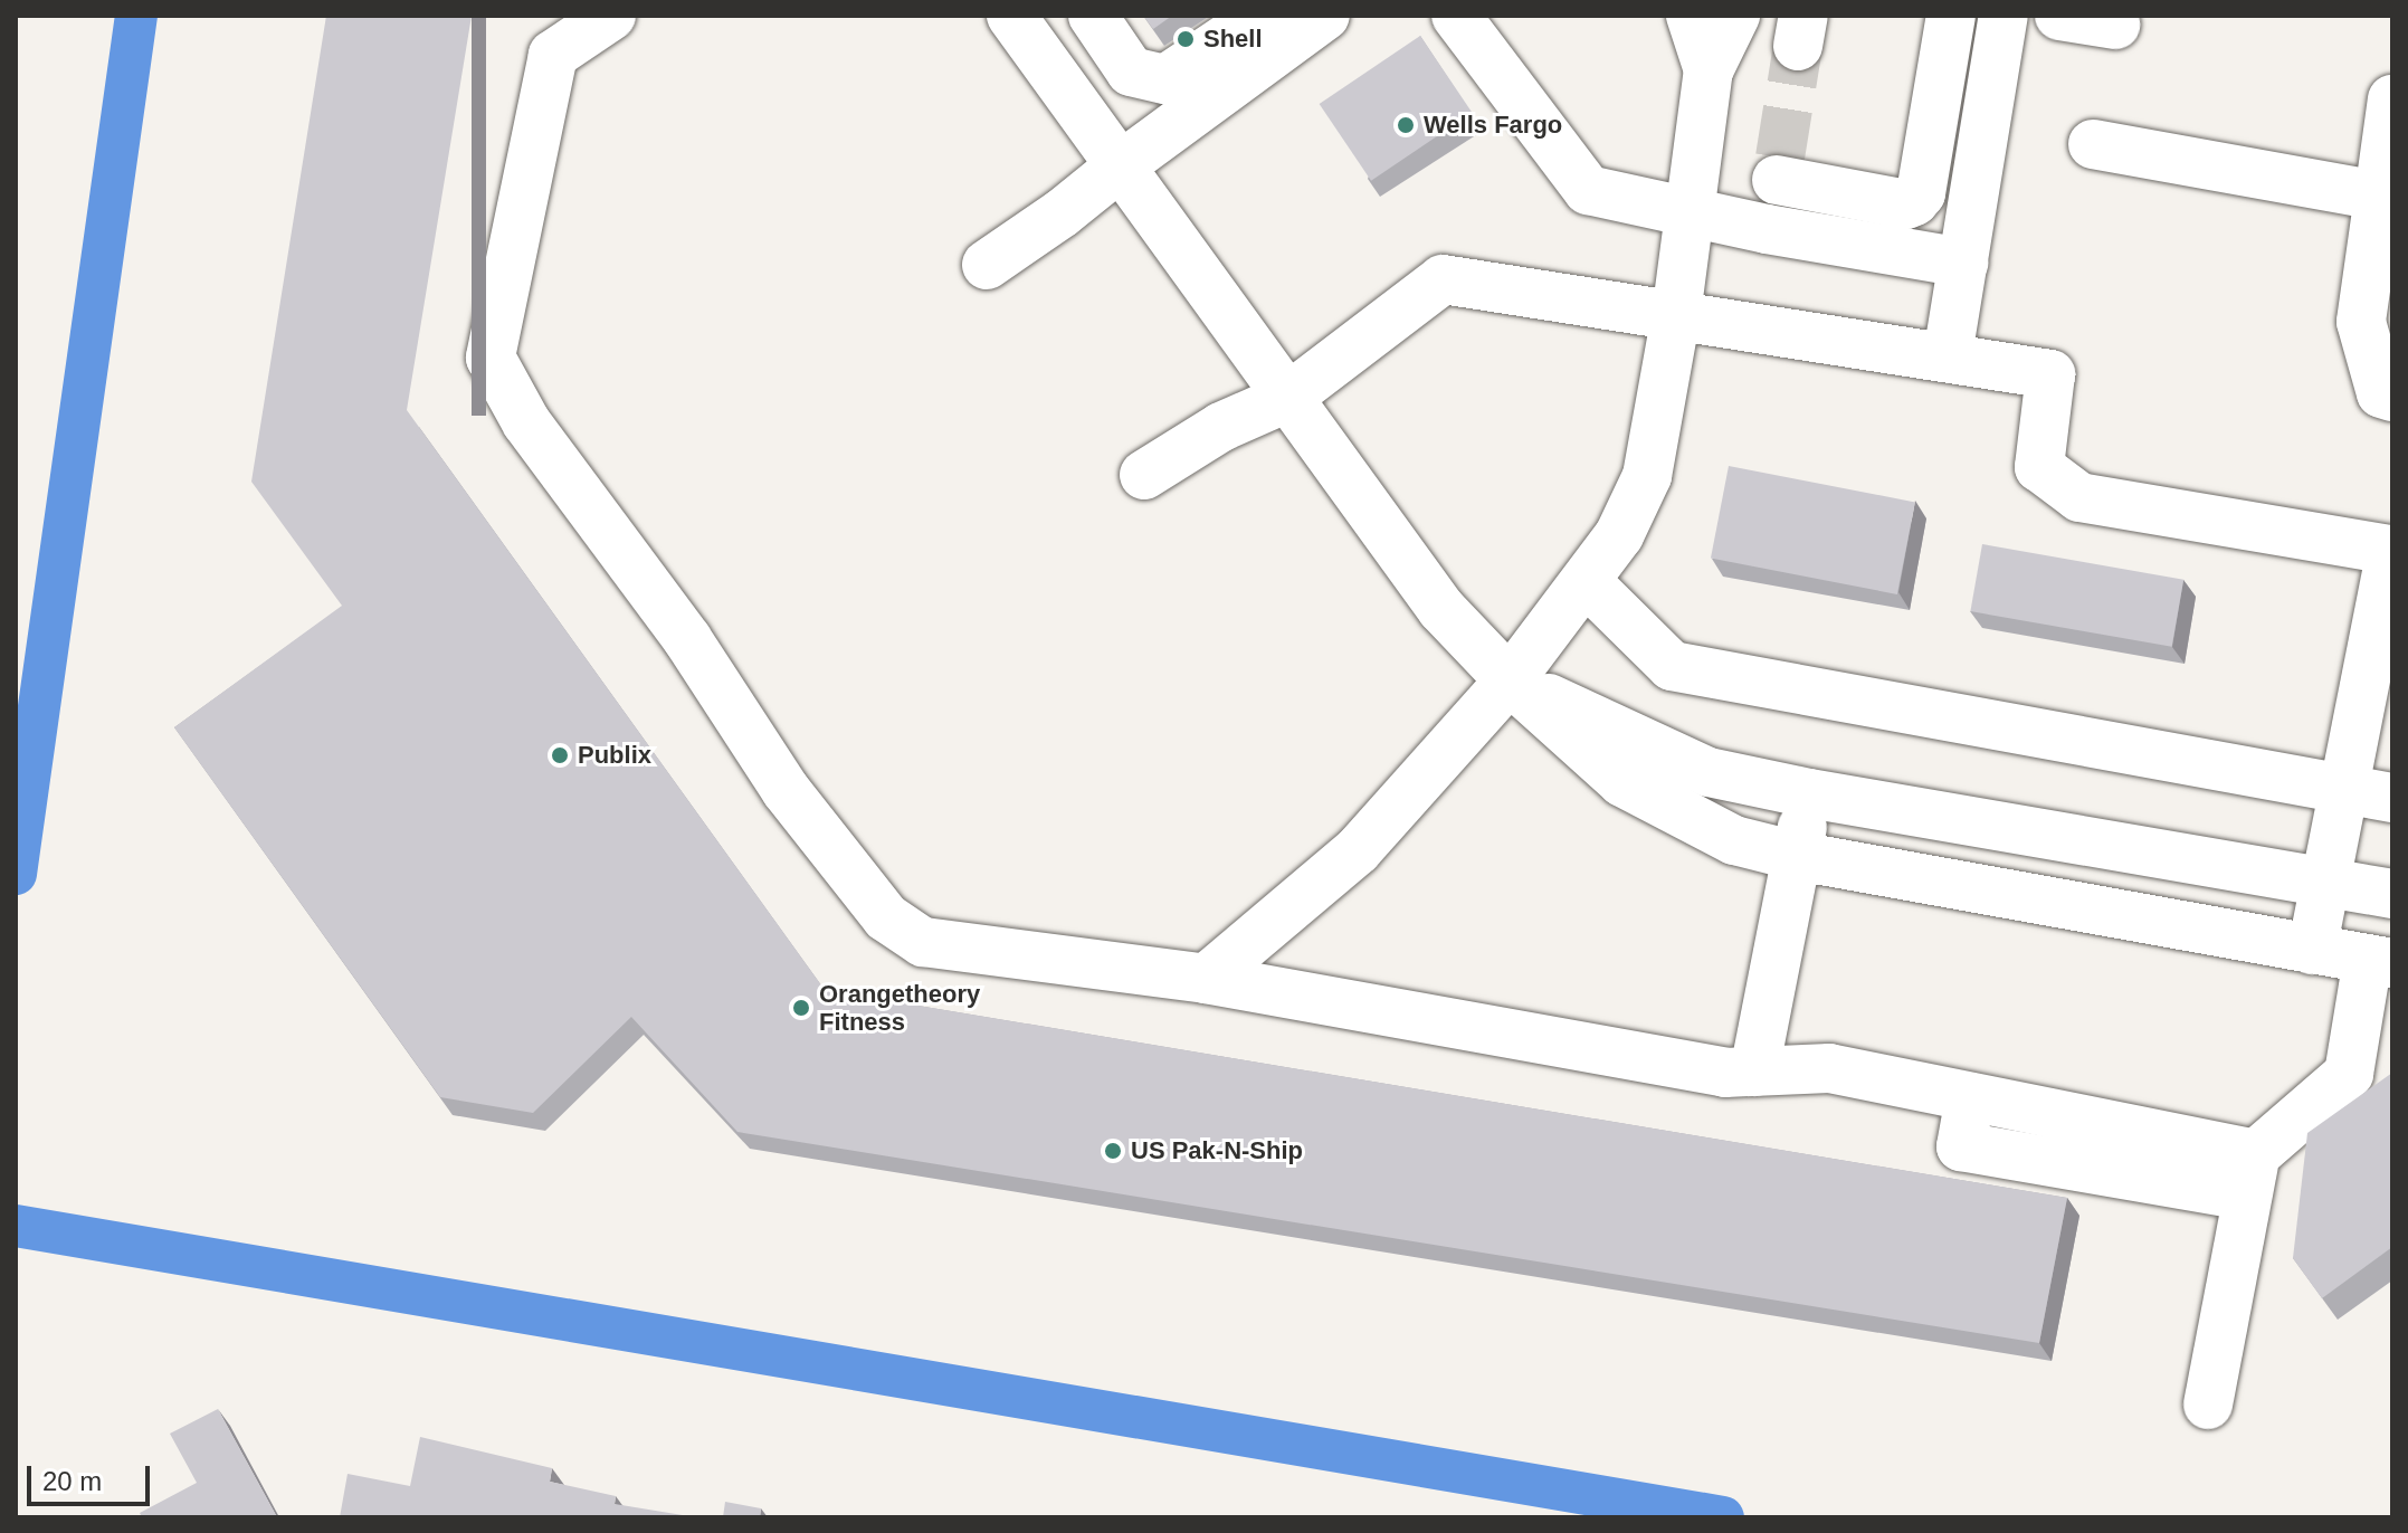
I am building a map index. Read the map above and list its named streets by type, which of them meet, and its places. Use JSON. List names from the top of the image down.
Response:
{
  "places": [
    "Shell",
    "Wells Fargo",
    "Publix",
    "Orangetheory Fitness",
    "US Pak-N-Ship"
  ],
  "scale_bar": "20 m"
}
